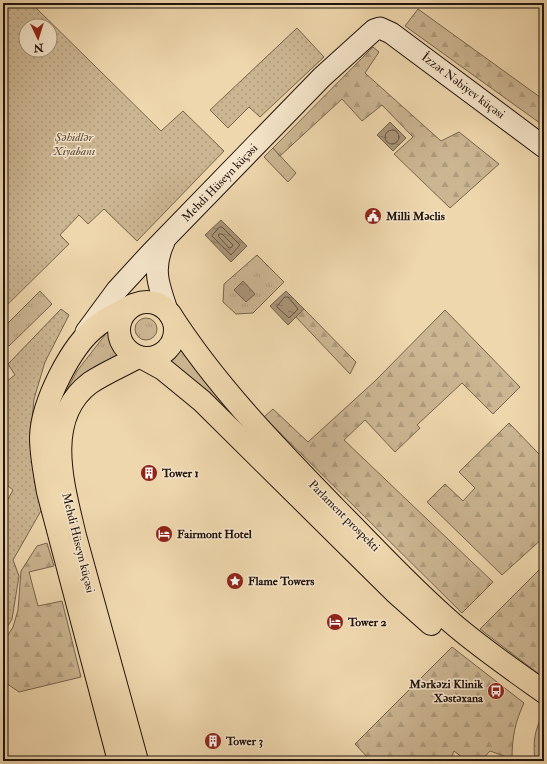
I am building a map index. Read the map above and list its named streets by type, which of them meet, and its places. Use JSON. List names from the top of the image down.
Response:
{
  "streets": {
    "main road": ["İzzət Nəbiyev küçəsi", "Mehdi Hüseyn küçəsi", "Parlament prospekti"]
  },
  "crossings": [
    ["İzzət Nəbiyev küçəsi", "Mehdi Hüseyn küçəsi"],
    ["Mehdi Hüseyn küçəsi", "Parlament prospekti"]
  ],
  "parks": ["Şəhidlər Xiyabanı"],
  "places": {
    "public building": ["Milli Məclis"],
    "building": ["Tower 1", "Tower 3"],
    "hotel": ["Fairmont Hotel", "Tower 2"],
    "place": ["Flame Towers"],
    "bus stop": ["Mərkəzi Klinik Xəstəxana"]
  },
  "north": "bottom"
}
